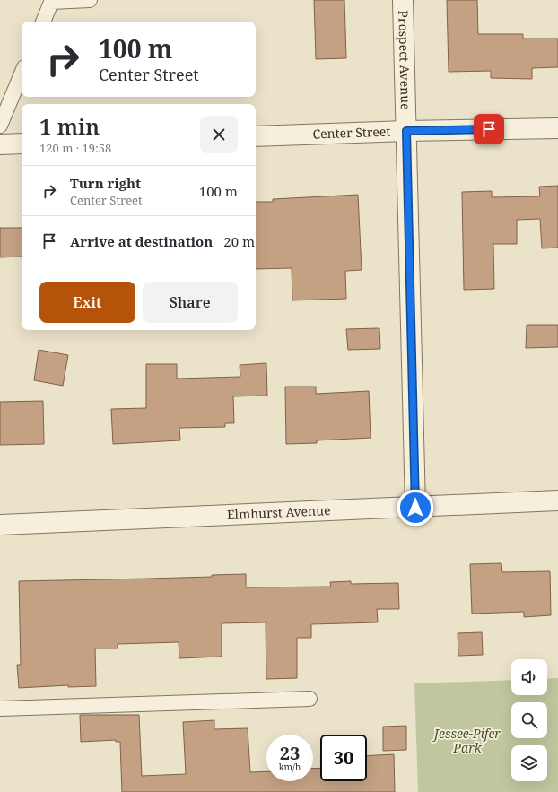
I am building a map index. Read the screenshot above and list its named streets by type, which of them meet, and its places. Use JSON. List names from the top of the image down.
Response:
{
  "streets": {
    "street": ["Prospect Avenue", "Center Street", "Elmhurst Avenue"]
  },
  "crossings": [
    ["Prospect Avenue", "Center Street"],
    ["Prospect Avenue", "Elmhurst Avenue"]
  ],
  "parks": ["Jessee-Pifer Park"],
  "page": {
    "turn": ["100 m", "Center Street"],
    "heading": ["1 min", "120 m · 19:58"],
    "list": [
      {
        "name": "Turn right",
        "note": "Center Street",
        "value": "100 m"
      },
      {
        "name": "Arrive at destination",
        "value": "20 m"
      }
    ],
    "buttons": ["Exit", "Share"],
    "speed": "23 km/h",
    "limit": "30"
  }
}
